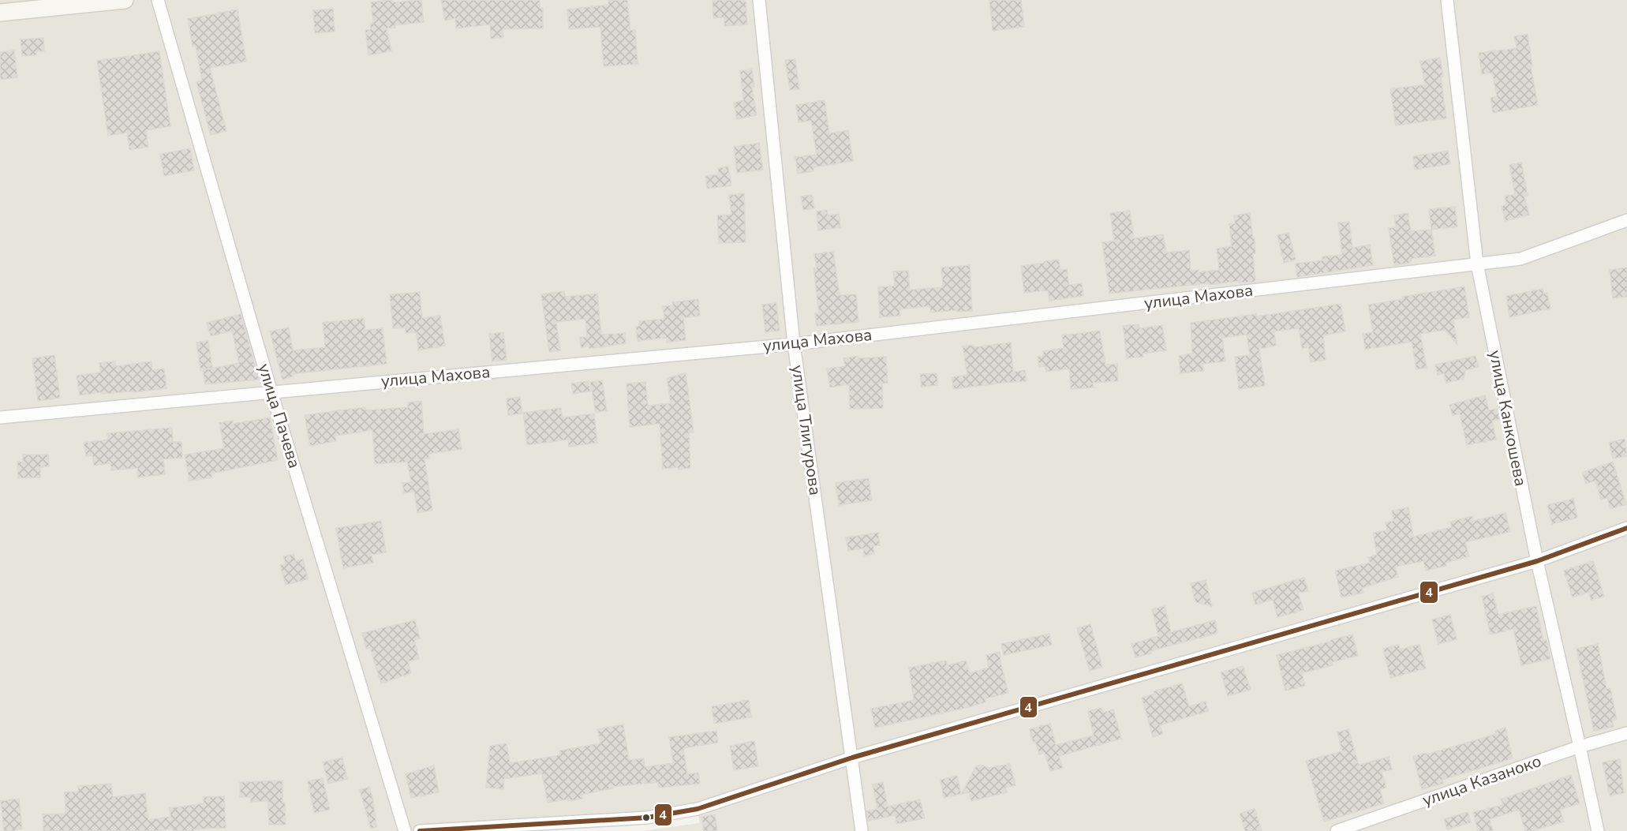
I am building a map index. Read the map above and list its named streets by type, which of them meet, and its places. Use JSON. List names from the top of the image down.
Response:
{
  "streets": {
    "street": [
      "улица Махова",
      "улица Пачева",
      "улица Канкошева",
      "улица Тлигурова",
      "улица Казаноко"
    ]
  },
  "crossings": [
    ["улица Махова", "улица Пачева"],
    ["улица Махова", "улица Канкошева"],
    ["улица Махова", "улица Тлигурова"],
    ["улица Канкошева", "улица Казаноко"]
  ],
  "lines": ["transit line 4"]
}
